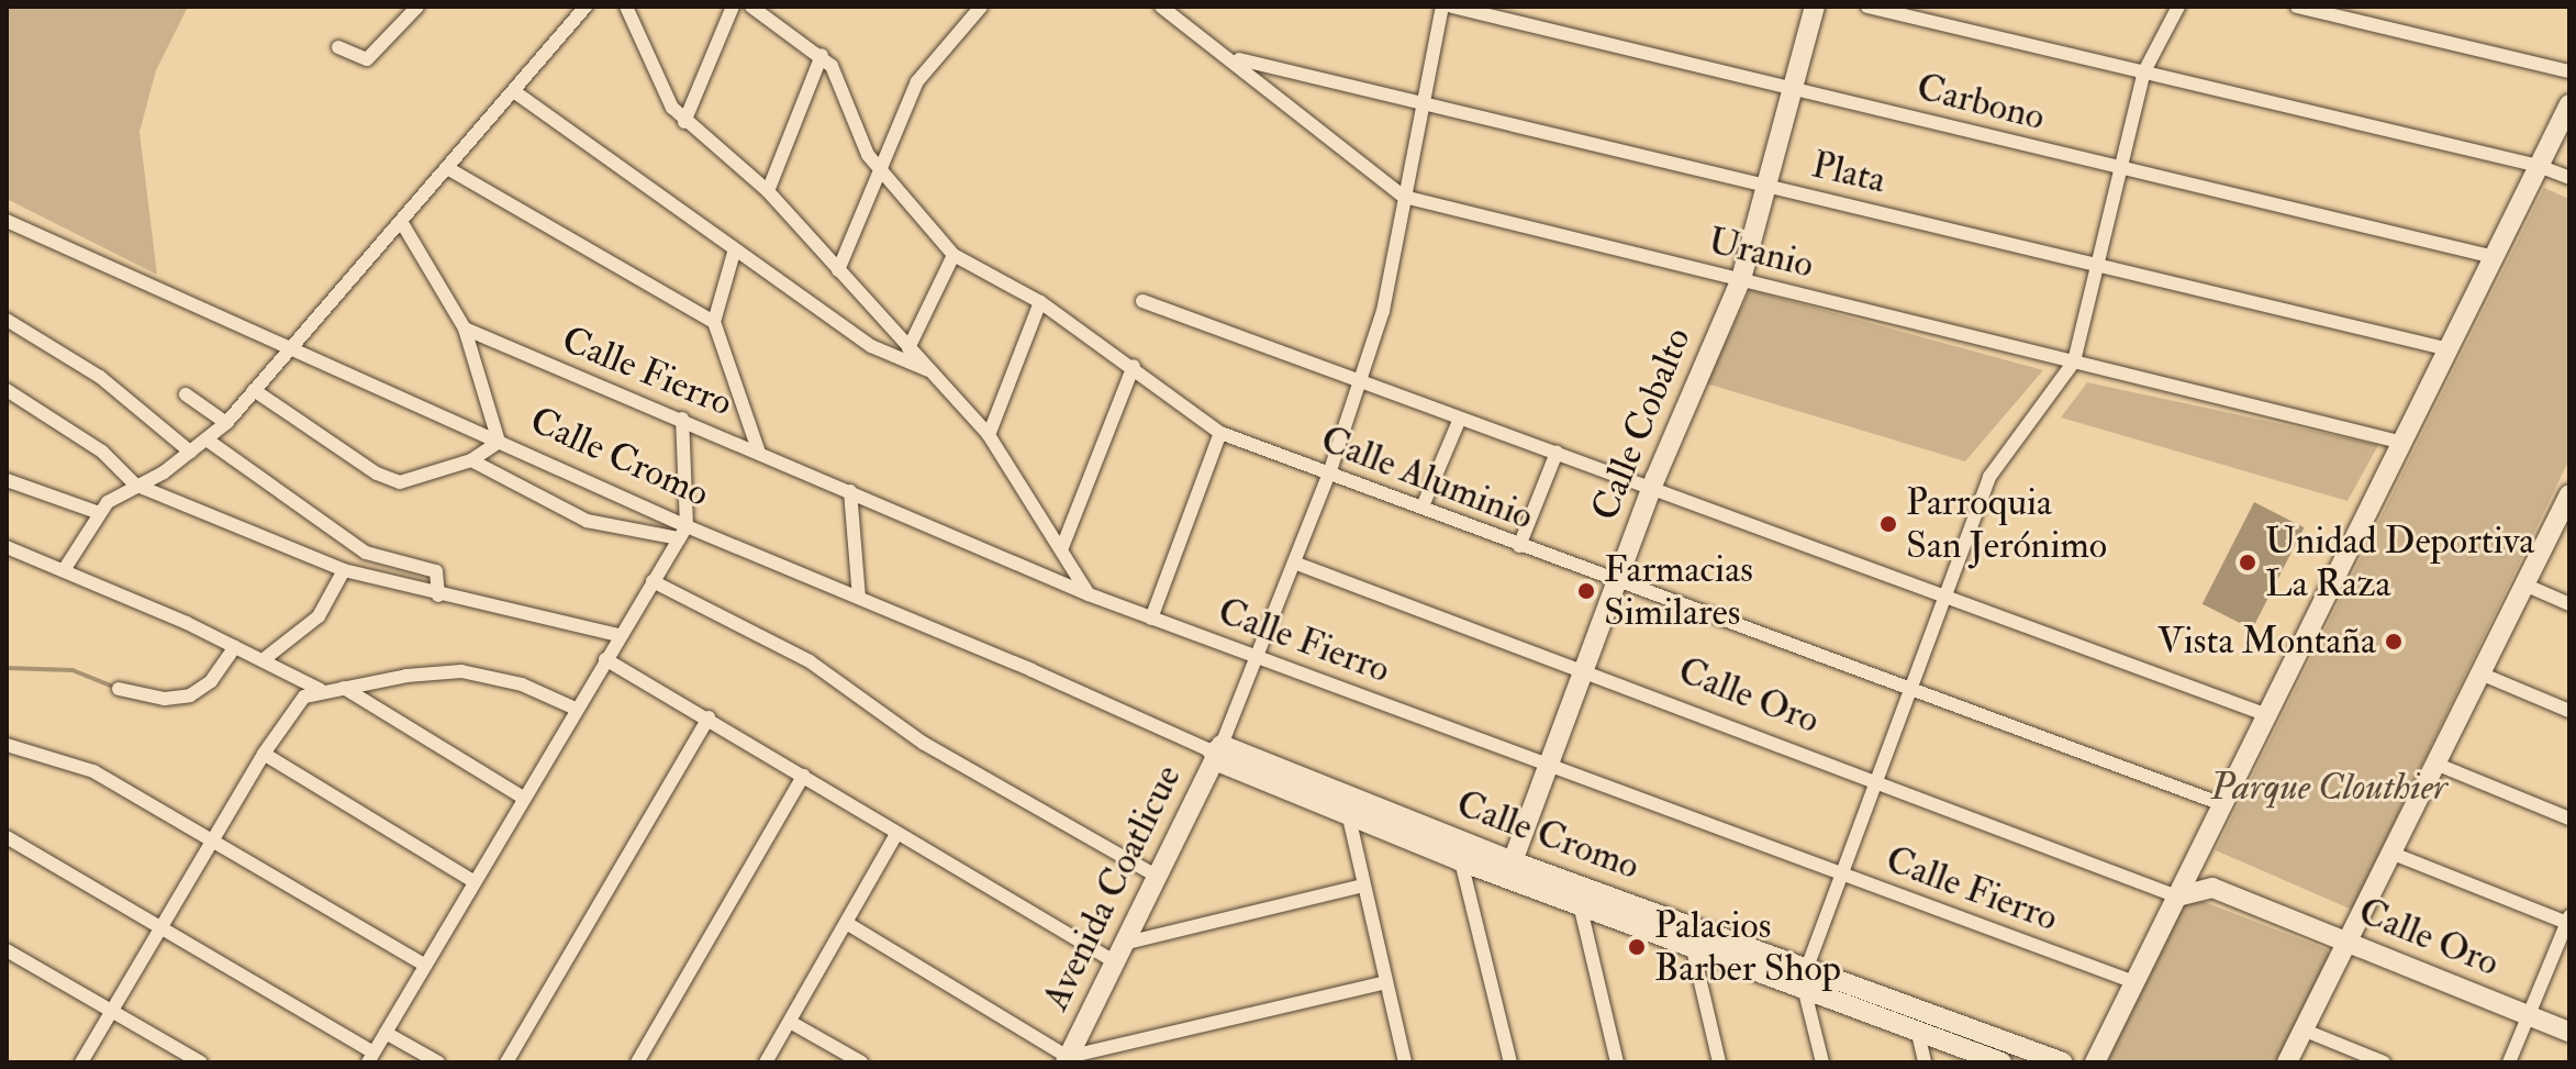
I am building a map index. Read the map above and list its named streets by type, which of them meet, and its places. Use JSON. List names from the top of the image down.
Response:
{
  "streets": {
    "street": [
      "Carbono",
      "Plata",
      "Uranio",
      "Calle Fierro",
      "Calle Cobalto",
      "Calle Cromo",
      "Calle Aluminio",
      "Calle Oro",
      "Avenida Coatlicue"
    ]
  },
  "crossings": [
    ["Carbono", "Calle Cobalto"],
    ["Plata", "Uranio"],
    ["Plata", "Calle Cobalto"],
    ["Uranio", "Calle Cobalto"],
    ["Calle Fierro", "Calle Cobalto"],
    ["Calle Cobalto", "Calle Cromo"],
    ["Calle Cobalto", "Calle Aluminio"],
    ["Calle Cobalto", "Calle Oro"],
    ["Calle Cromo", "Avenida Coatlicue"]
  ],
  "parks": ["Parque Clouthier"],
  "places": [
    "Parroquia San Jerónimo",
    "Unidad Deportiva La Raza",
    "Farmacias Similares",
    "Vista Montaña",
    "Palacios Barber Shop"
  ]
}
